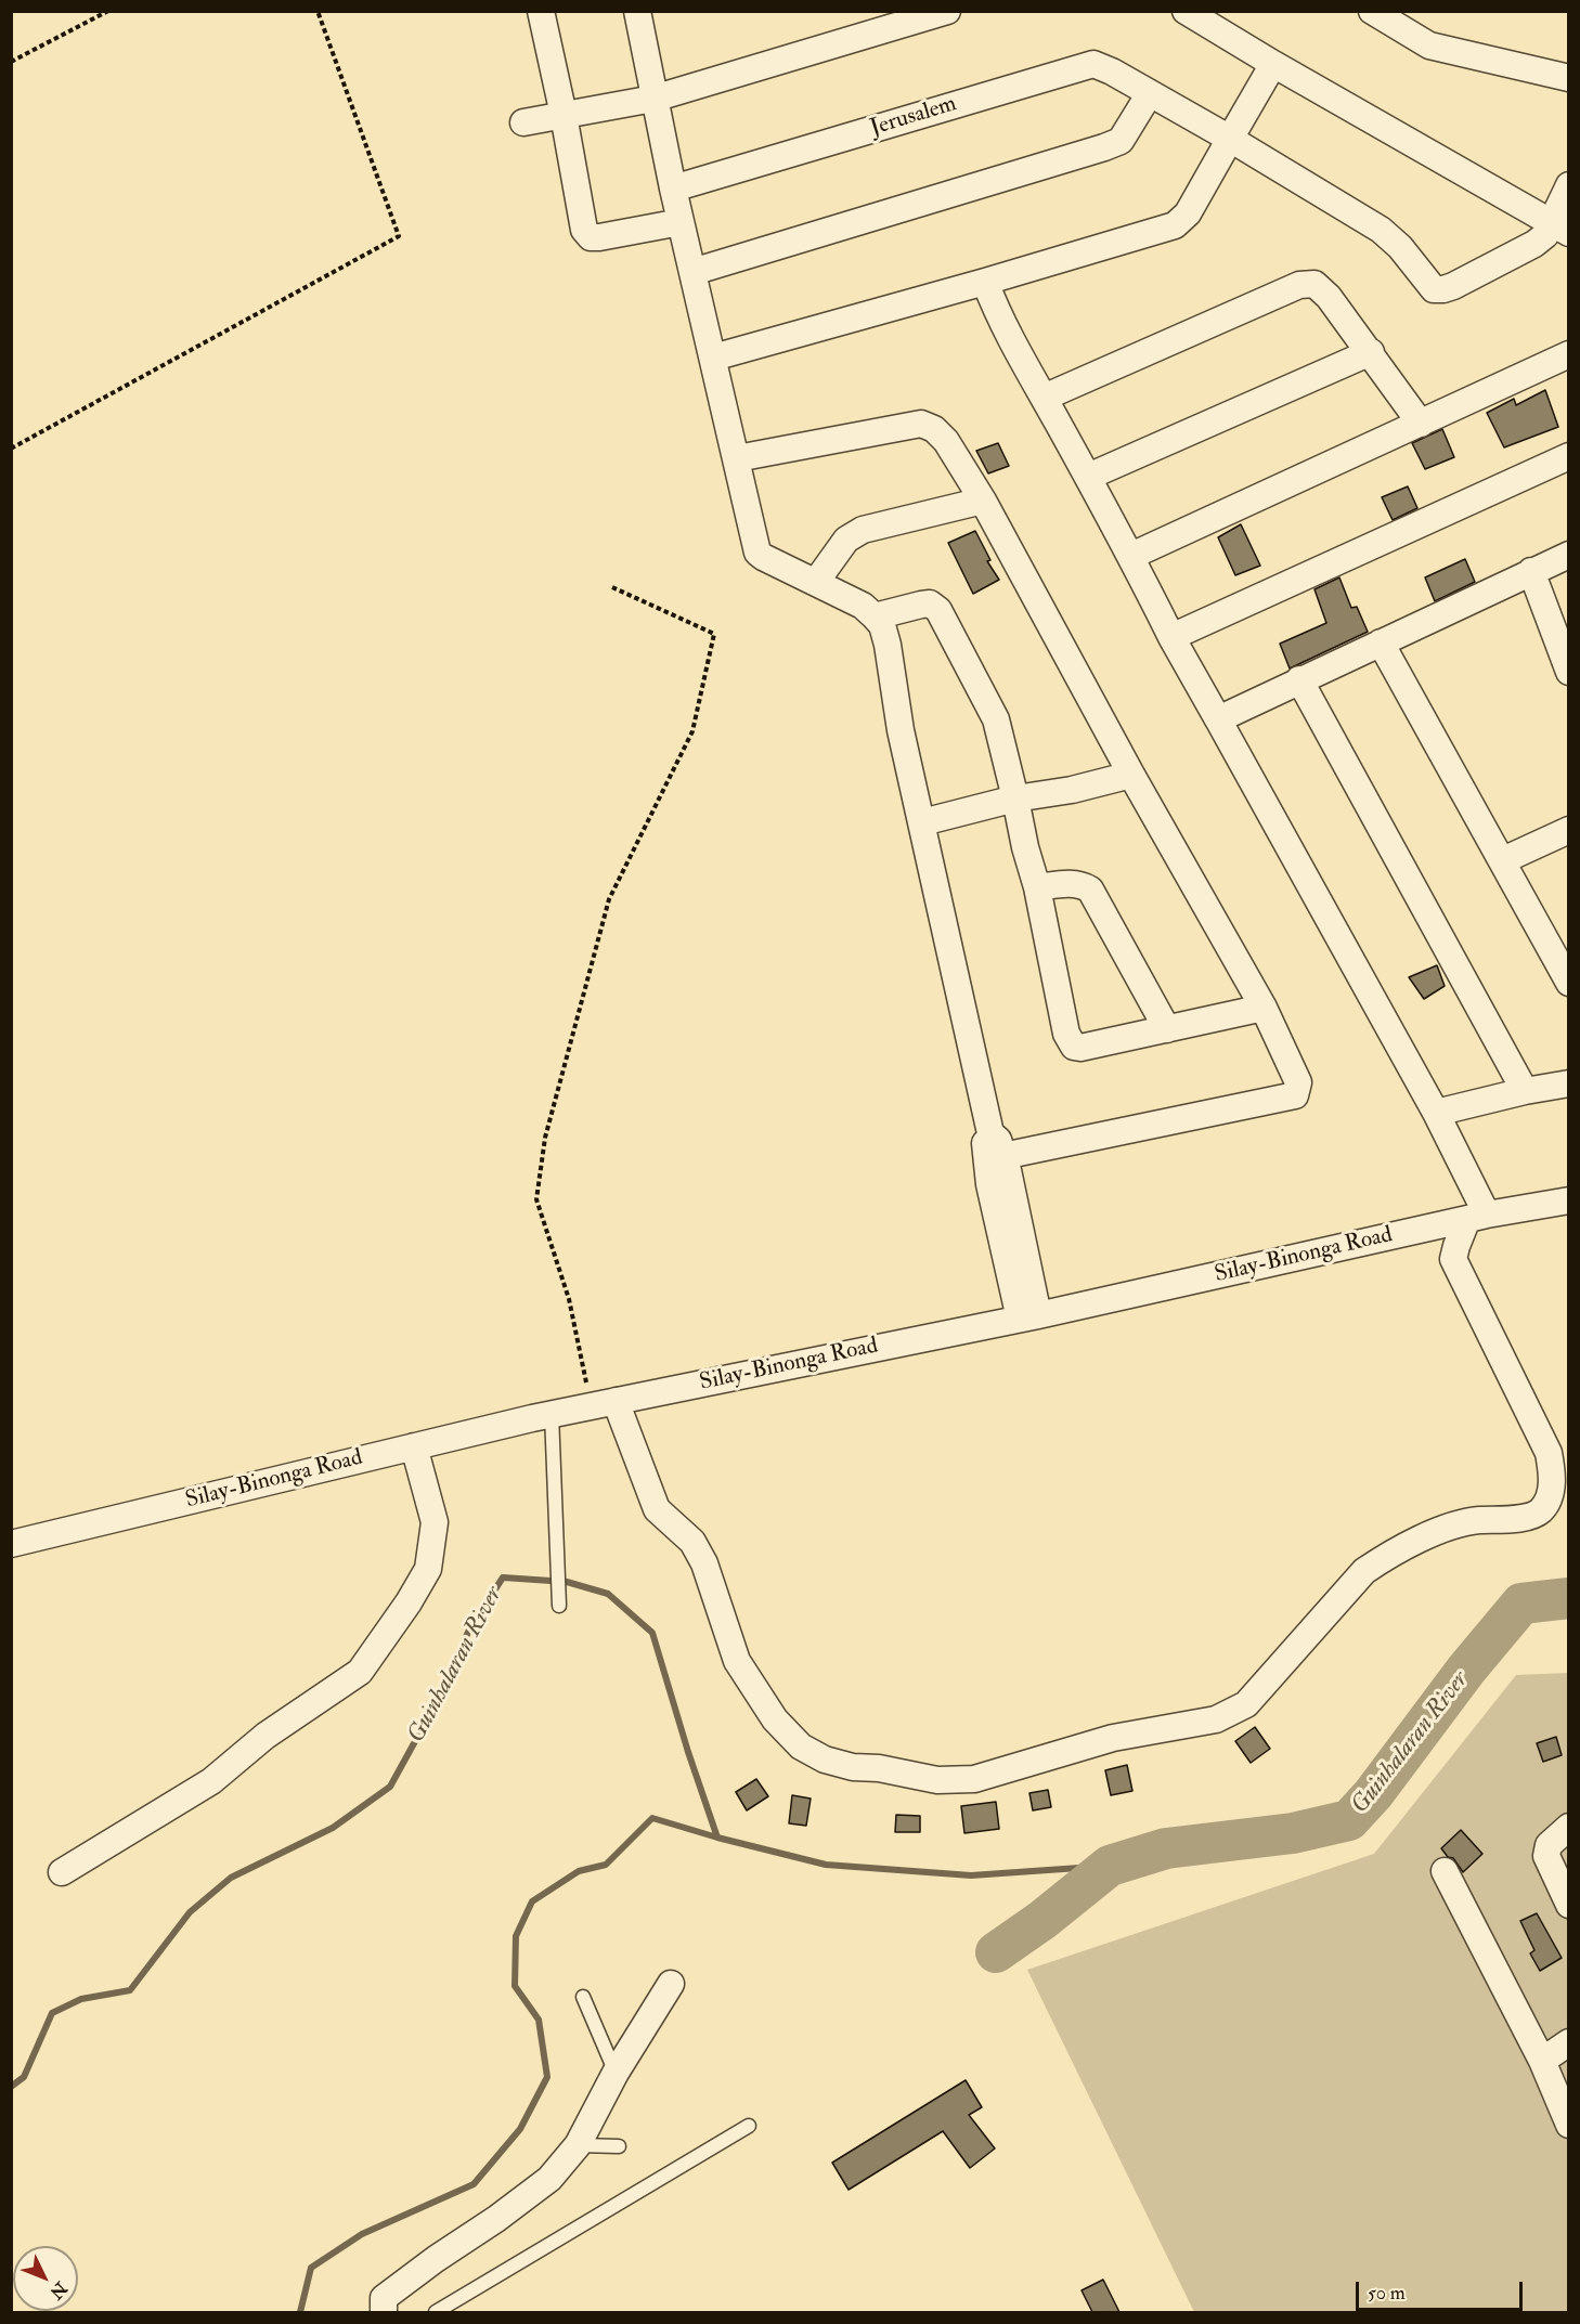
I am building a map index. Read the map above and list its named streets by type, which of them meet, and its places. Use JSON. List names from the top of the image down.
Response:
{
  "streets": {
    "street": ["Jerusalem", "Silay-Binonga Road"]
  },
  "water": ["Guinhalaran River"],
  "scale_bar": "50 m",
  "north": "bottom right"
}
